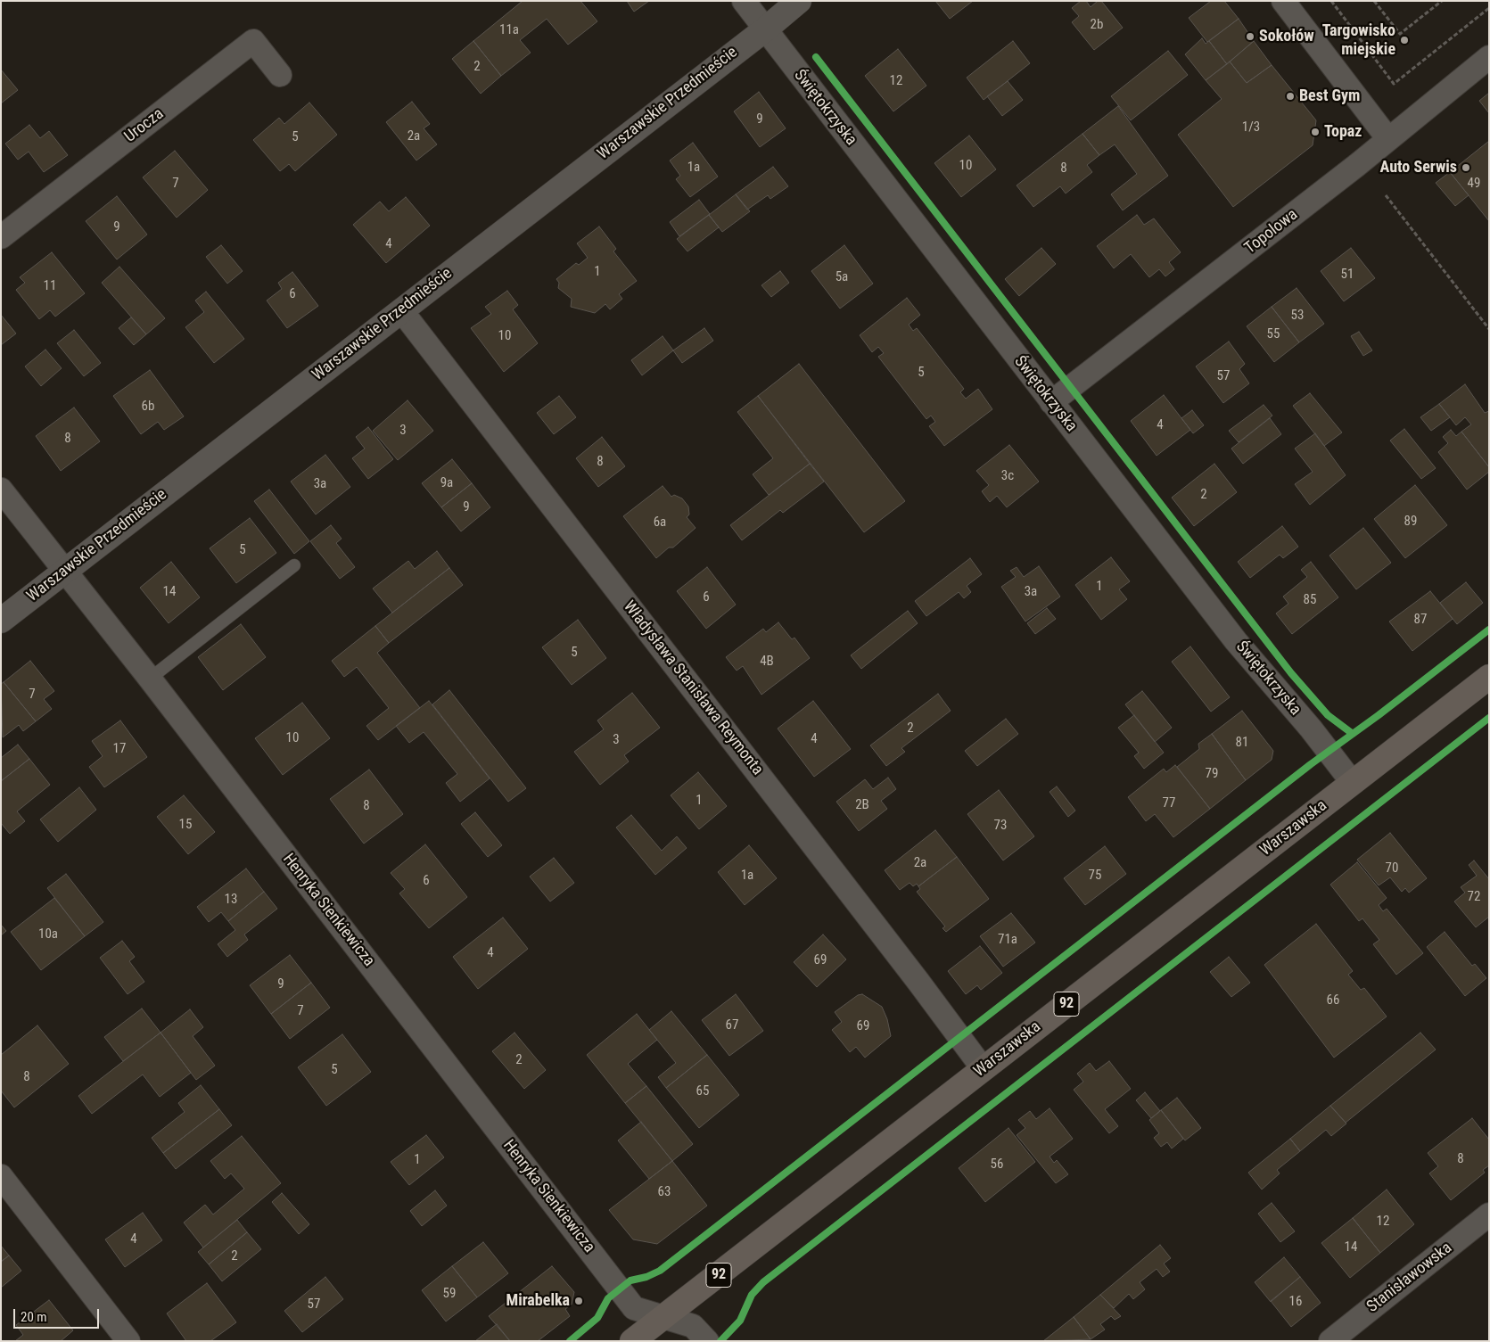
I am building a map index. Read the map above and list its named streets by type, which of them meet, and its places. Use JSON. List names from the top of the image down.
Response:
{
  "streets": {
    "main road": ["Warszawska", "92"],
    "street": [
      "Warszawskie Przedmieście",
      "Świętokrzyska",
      "Urocza",
      "Topolowa",
      "Władysława Stanisława Reymonta",
      "Henryka Sienkiewicza",
      "Stanisławowska"
    ]
  },
  "crossings": [
    ["Warszawskie Przedmieście", "Świętokrzyska"],
    ["Warszawskie Przedmieście", "Władysława Stanisława Reymonta"],
    ["Warszawskie Przedmieście", "Henryka Sienkiewicza"],
    ["Świętokrzyska", "Topolowa"],
    ["Świętokrzyska", "Warszawska"],
    ["Władysława Stanisława Reymonta", "Warszawska"],
    ["Warszawska", "Henryka Sienkiewicza"]
  ],
  "places": [
    "Sokołów",
    "Targowisko miejskie",
    "Best Gym",
    "Topaz",
    "Auto Serwis",
    "Mirabelka"
  ],
  "house_numbers": [
    "2b",
    "11a",
    "2",
    "12",
    "9",
    "1/3",
    "2a",
    "5",
    "10",
    "1a",
    "8",
    "7",
    "49",
    "9",
    "4",
    "1",
    "51",
    "5a",
    "11",
    "6",
    "53",
    "55",
    "10",
    "5",
    "57",
    "6b",
    "4",
    "3",
    "8",
    "8",
    "3c",
    "9a",
    "3a",
    "2",
    "9",
    "89",
    "6a",
    "5",
    "1",
    "14",
    "3a",
    "6",
    "85",
    "87",
    "5",
    "4B",
    "7",
    "2",
    "10",
    "4",
    "3",
    "81",
    "17",
    "79",
    "1",
    "77",
    "2B",
    "8",
    "15",
    "73",
    "2a",
    "70",
    "1a",
    "75",
    "6",
    "72",
    "13",
    "10a",
    "71a",
    "4",
    "69",
    "9",
    "66",
    "7",
    "67",
    "69",
    "2",
    "5",
    "8",
    "65",
    "8",
    "1",
    "56",
    "63",
    "12",
    "4",
    "14",
    "2",
    "59",
    "16",
    "57"
  ],
  "scale_bar": "20 m"
}
